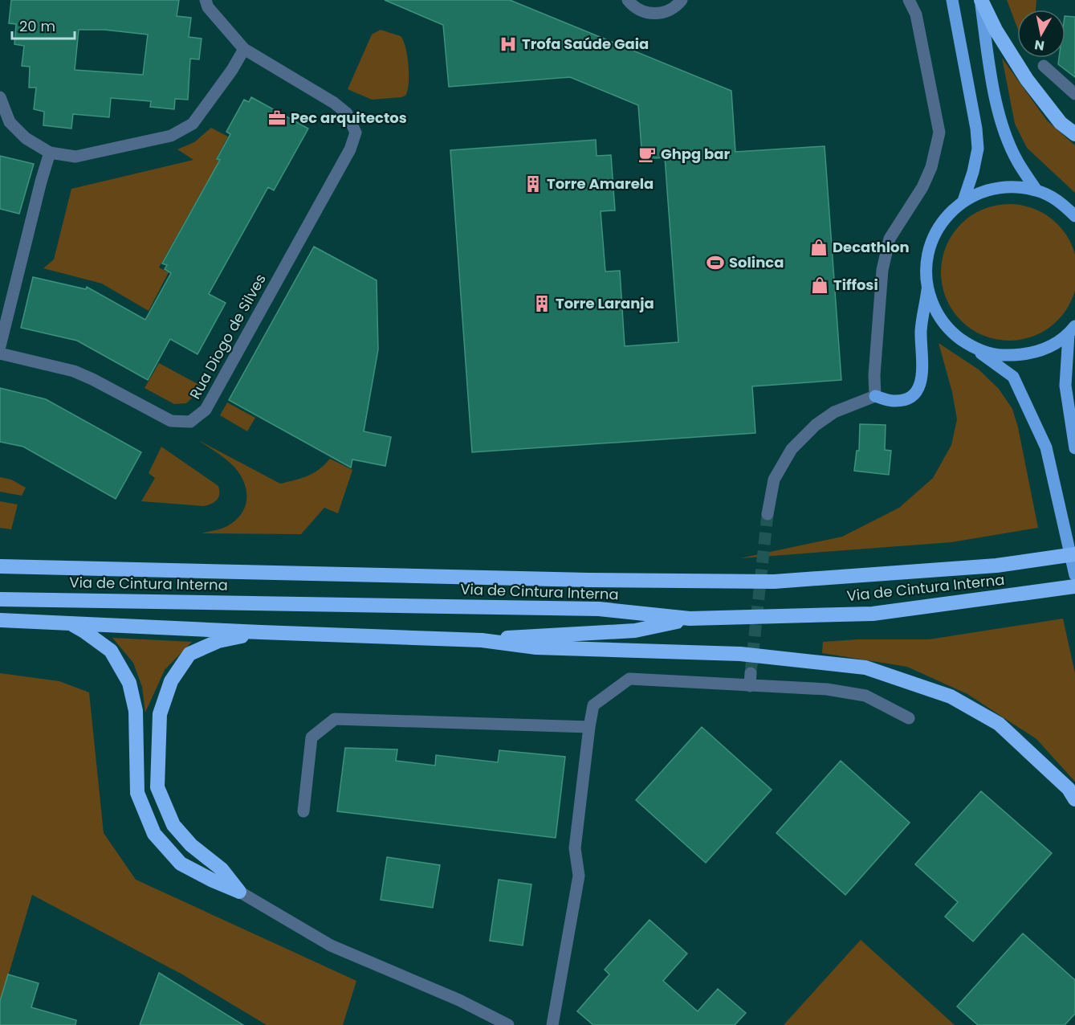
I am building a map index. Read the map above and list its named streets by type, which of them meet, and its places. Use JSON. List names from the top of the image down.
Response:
{
  "streets": {
    "highway": ["Via de Cintura Interna"],
    "street": ["Rua Diogo de Silves"]
  },
  "places": {
    "hospital": ["Trofa Saúde Gaia"],
    "office": ["Pec arquitectos"],
    "cafe": ["Ghpg bar"],
    "building": ["Torre Amarela", "Torre Laranja"],
    "shop": ["Decathlon", "Tiffosi"],
    "sports": ["Solinca"]
  },
  "scale_bar": "20 m",
  "north": "bottom"
}
